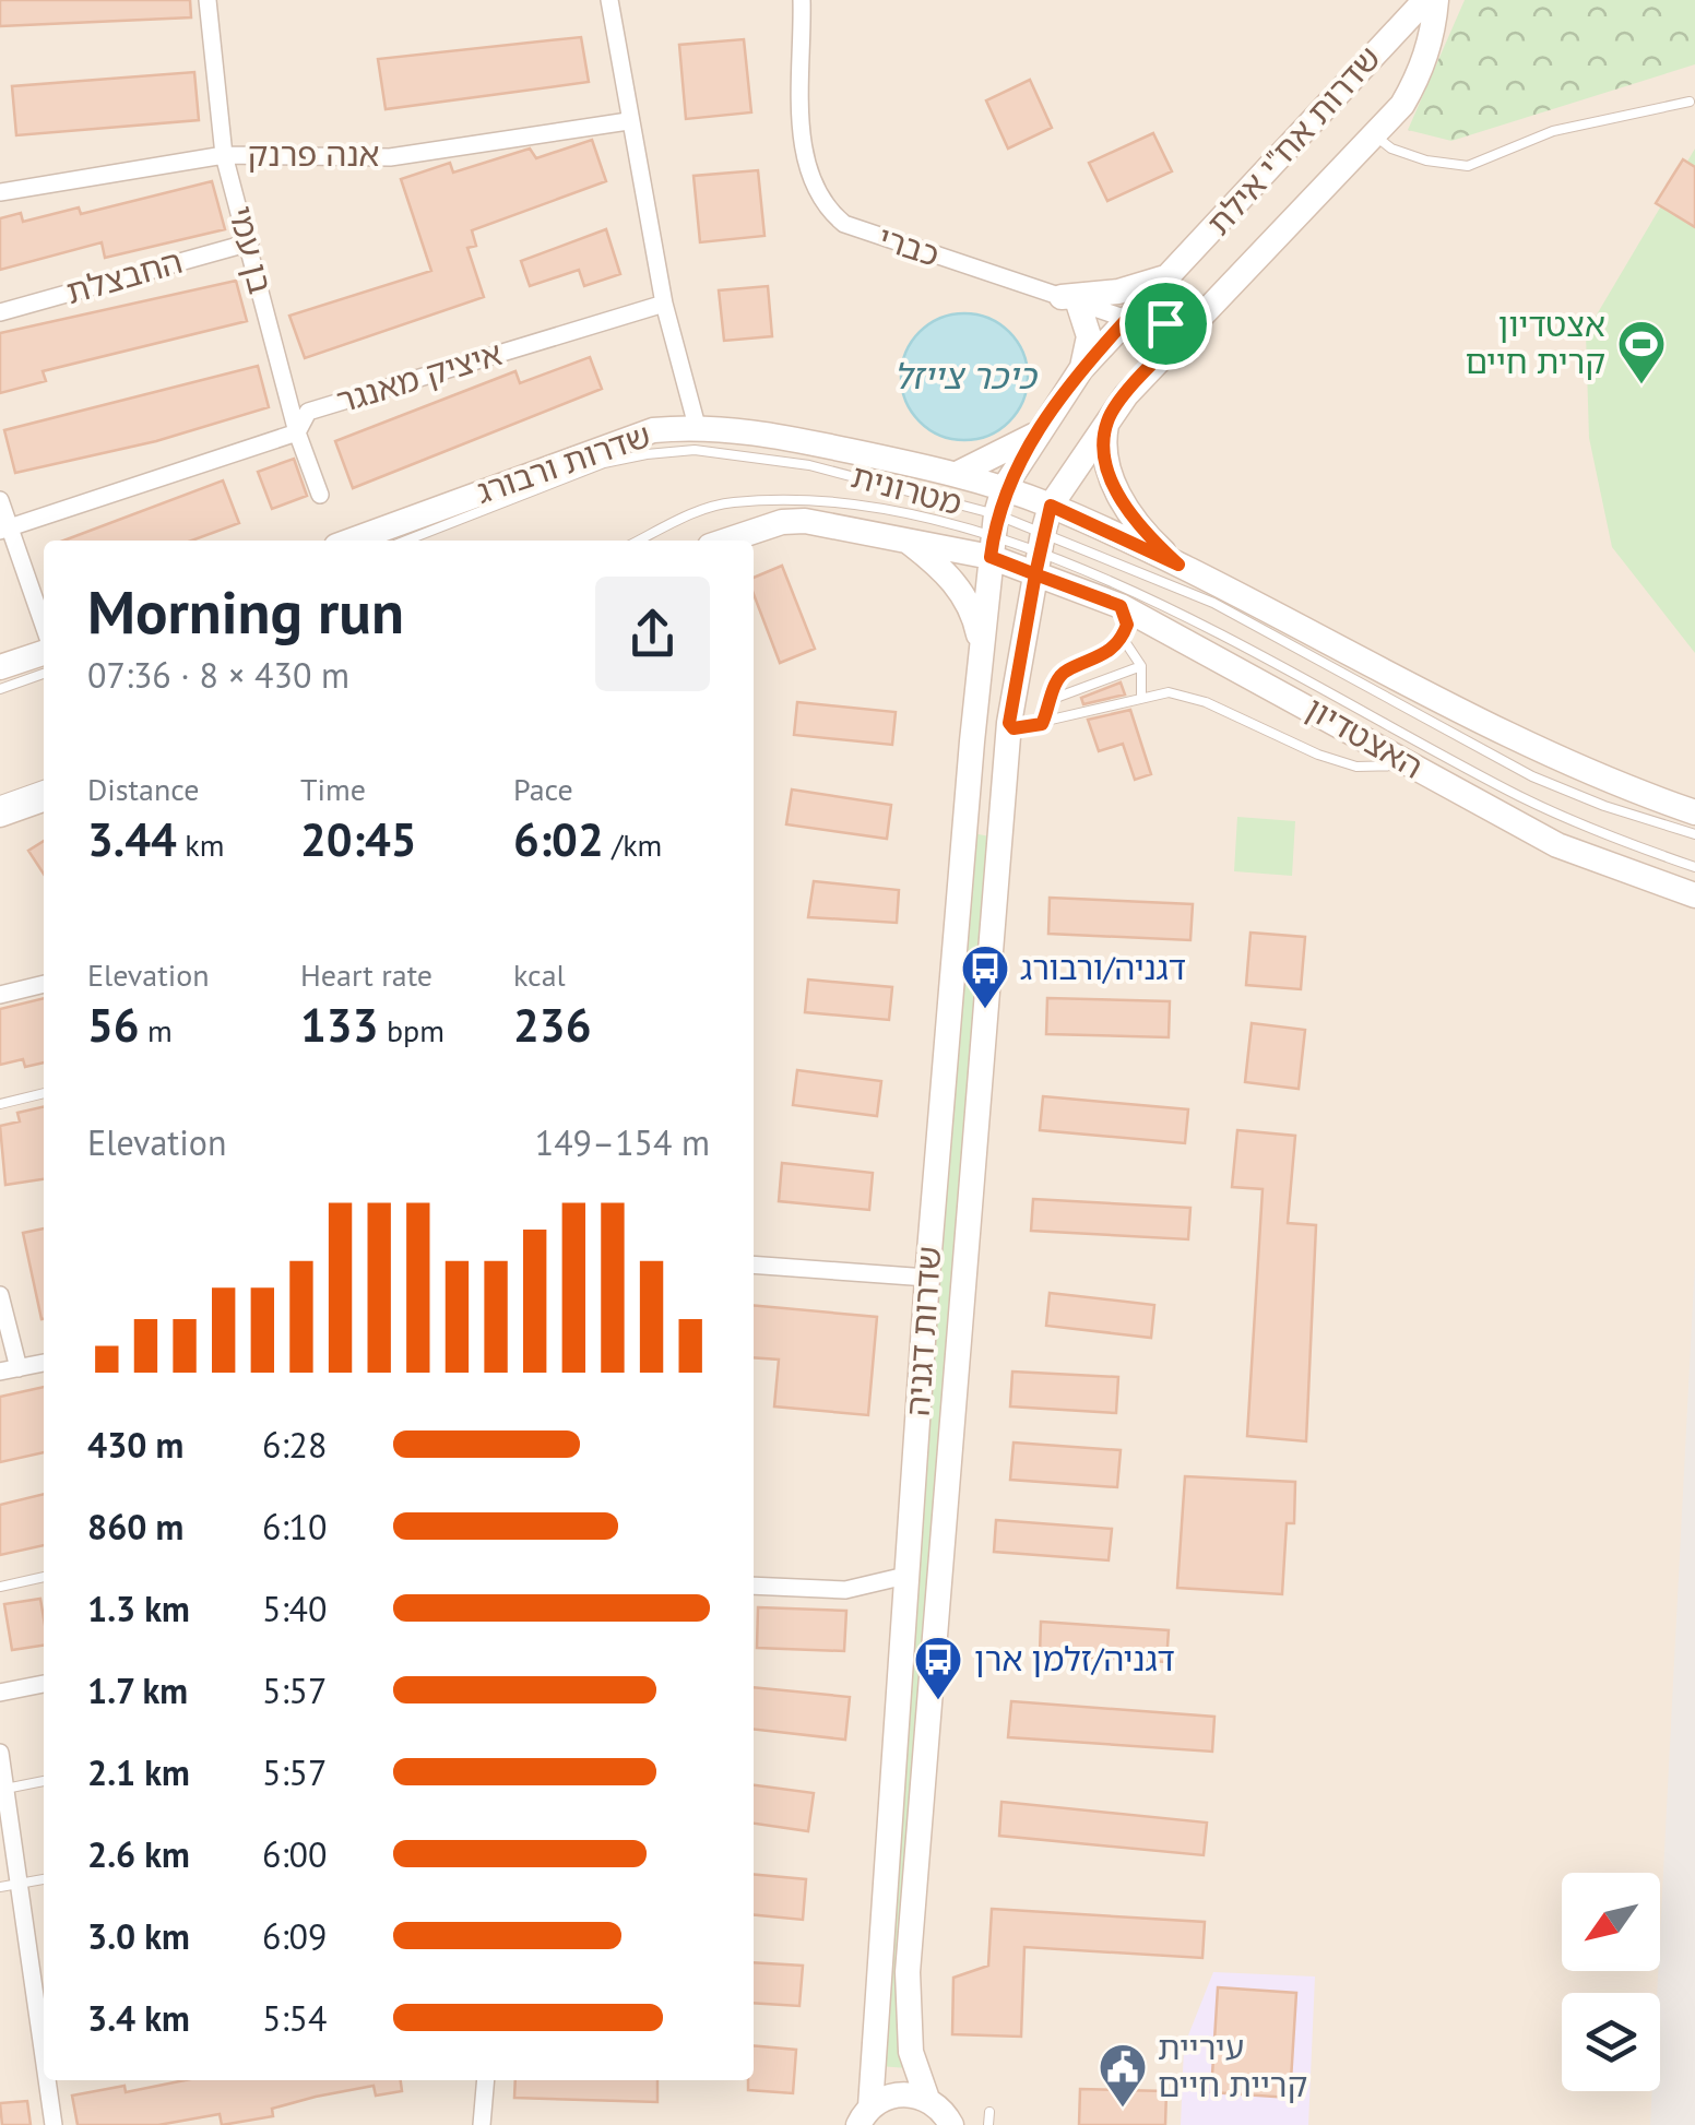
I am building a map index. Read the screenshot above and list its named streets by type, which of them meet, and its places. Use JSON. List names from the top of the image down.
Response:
{
  "streets": {
    "main road": [
      "שדרות אח\"י אילת",
      "שדרות ורבורג",
      "האצטדיון",
      "שדרות דגניה"
    ],
    "street": [
      "אנה פרנק",
      "כברי",
      "בן עמי",
      "החבצלת",
      "איציק מאנגר"
    ],
    "lane": ["מטרונית"]
  },
  "crossings": [
    ["שדרות אח\"י אילת", "כברי"],
    ["שדרות אח\"י אילת", "שדרות ורבורג"],
    ["שדרות אח\"י אילת", "מטרונית"],
    ["שדרות אח\"י אילת", "האצטדיון"],
    ["שדרות אח\"י אילת", "שדרות דגניה"],
    ["אנה פרנק", "בן עמי"],
    ["בן עמי", "החבצלת"],
    ["בן עמי", "איציק מאנגר"],
    ["שדרות ורבורג", "האצטדיון"],
    ["מטרונית", "האצטדיון"],
    ["מטרונית", "שדרות דגניה"],
    ["האצטדיון", "שדרות דגניה"]
  ],
  "water": ["כיכר צייזל"],
  "places": {
    "sports": ["אצטדיון קרית חיים"],
    "bus stop": ["דגניה/ורבורג", "דגניה/זלמן ארן"],
    "public building": ["עיריית קריית חיים"]
  },
  "north": "bottom left",
  "page": {
    "heading": ["Morning run", "07:36 · 8 × 430 m"],
    "stats": [
      ["Distance", "3.44 km"],
      ["Time", "20:45"],
      ["Pace", "6:02 /km"],
      ["Elevation", "56 m"],
      ["Heart rate", "133 bpm"],
      ["kcal", "236"]
    ],
    "chart": ["Elevation", "149–154 m"],
    "list": [
      {
        "name": "430 m",
        "note": "6:28"
      },
      {
        "name": "860 m",
        "note": "6:10"
      },
      {
        "name": "1.3 km",
        "note": "5:40"
      },
      {
        "name": "1.7 km",
        "note": "5:57"
      },
      {
        "name": "2.1 km",
        "note": "5:57"
      },
      {
        "name": "2.6 km",
        "note": "6:00"
      },
      {
        "name": "3.0 km",
        "note": "6:09"
      },
      {
        "name": "3.4 km",
        "note": "5:54"
      }
    ]
  }
}
